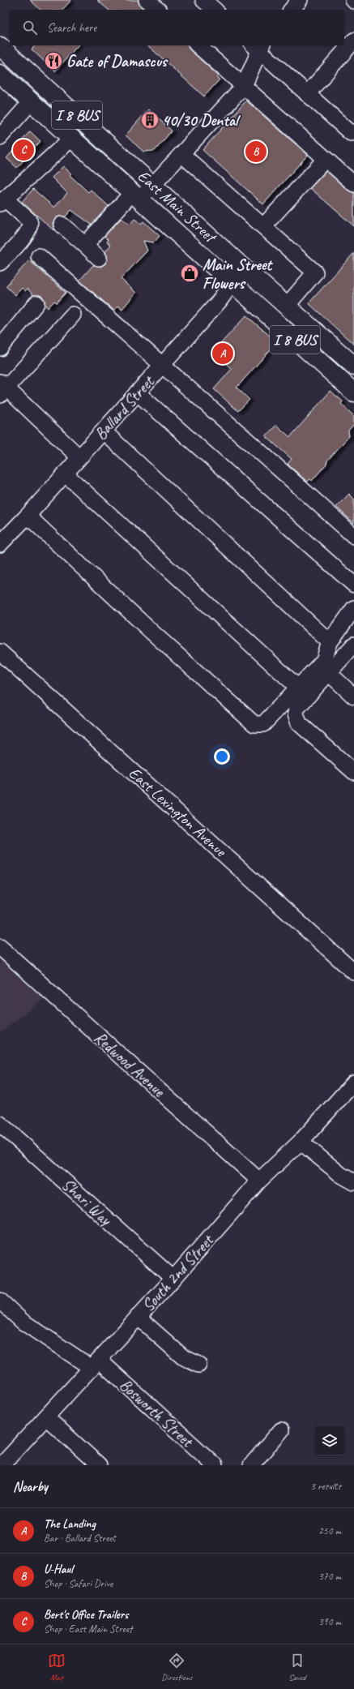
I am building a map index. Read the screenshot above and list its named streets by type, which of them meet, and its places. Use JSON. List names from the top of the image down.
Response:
{
  "streets": {
    "main road": ["I 8 BUS", "East Main Street"],
    "street": [
      "Ballard Street",
      "East Lexington Avenue",
      "Redwood Avenue",
      "Shari Way",
      "South 2nd Street",
      "Bosworth Street"
    ]
  },
  "crossings": [
    ["East Main Street", "Ballard Street"],
    ["Redwood Avenue", "South 2nd Street"],
    ["Shari Way", "South 2nd Street"],
    ["South 2nd Street", "Bosworth Street"]
  ],
  "places": {
    "restaurant": ["Gate of Damascus"],
    "building": ["40/30 Dental"],
    "shop": ["Main Street Flowers"]
  },
  "page": {
    "search": "Search here",
    "pins": ["C", "B", "A"],
    "heading": ["Nearby", "3 results"],
    "list": [
      {
        "mark": "A",
        "name": "The Landing",
        "note": "Bar · Ballard Street",
        "value": "250 m"
      },
      {
        "mark": "B",
        "name": "U-Haul",
        "note": "Shop · Safari Drive",
        "value": "370 m"
      },
      {
        "mark": "C",
        "name": "Bert's Office Trailers",
        "note": "Shop · East Main Street",
        "value": "390 m"
      }
    ],
    "nav": ["Map", "Directions", "Saved"]
  }
}
